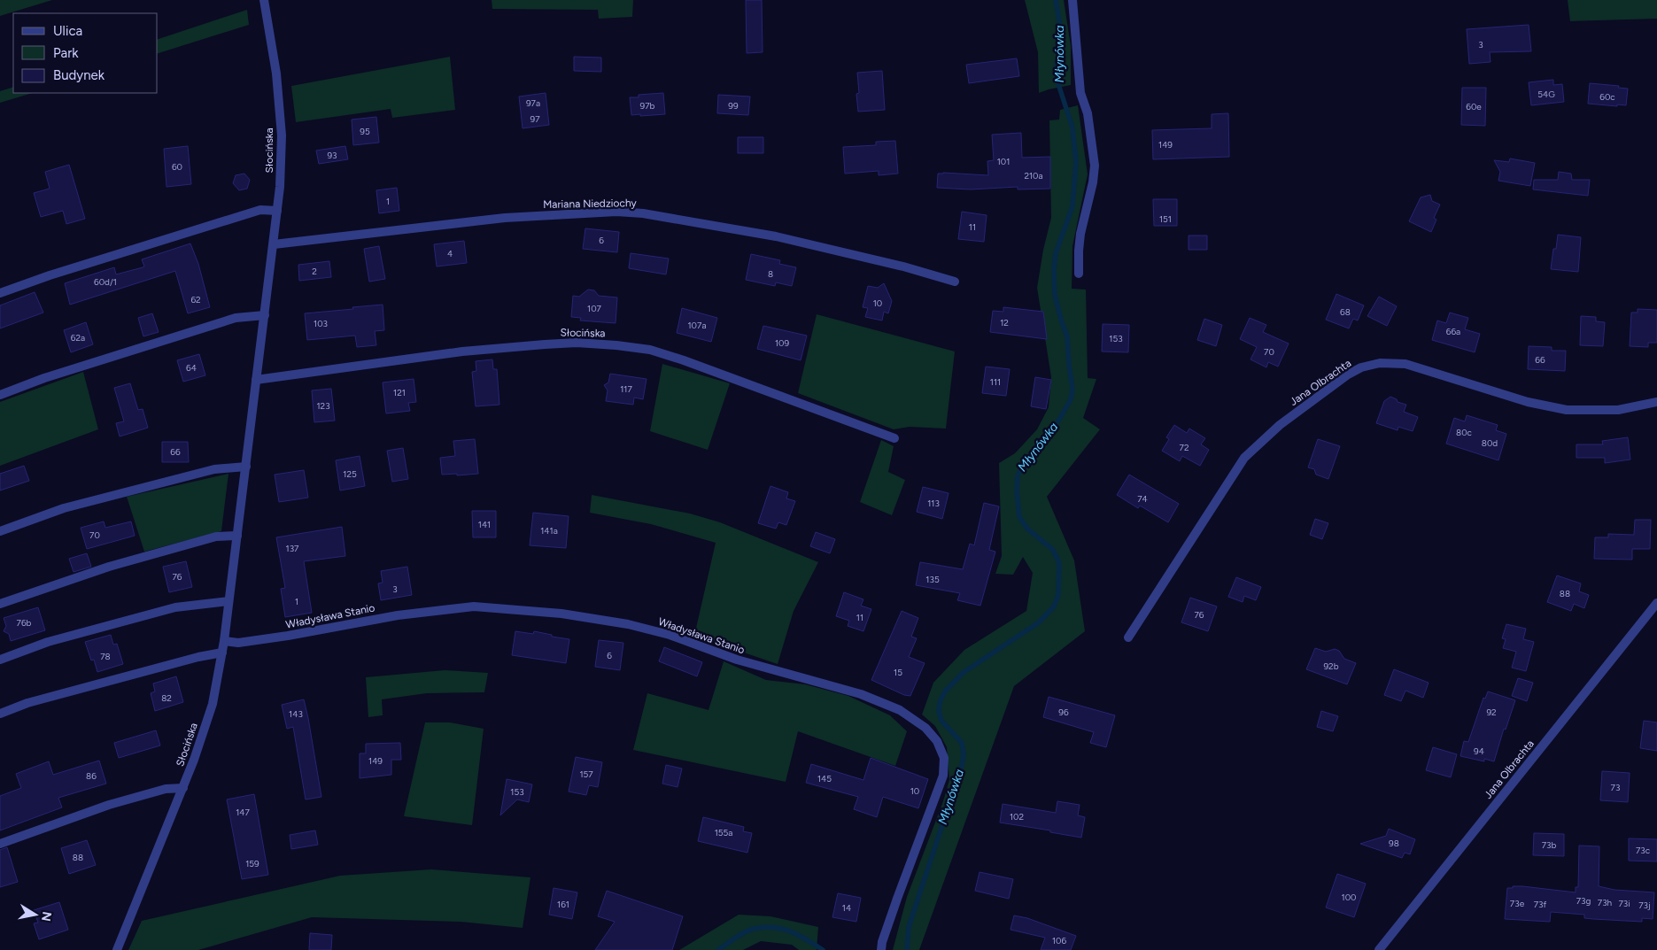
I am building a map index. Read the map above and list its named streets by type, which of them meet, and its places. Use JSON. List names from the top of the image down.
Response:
{
  "streets": {
    "street": [
      "Słocińska",
      "Mariana Niedziochy",
      "Jana Olbrachta",
      "Władysława Stanio"
    ]
  },
  "crossings": [
    ["Słocińska", "Mariana Niedziochy"],
    ["Słocińska", "Władysława Stanio"]
  ],
  "water": ["Młynówka"],
  "house_numbers": [
    "3",
    "54G",
    "60c",
    "97a",
    "97b",
    "99",
    "60e",
    "97",
    "95",
    "149",
    "93",
    "101",
    "60",
    "210a",
    "1",
    "151",
    "11",
    "6",
    "4",
    "2",
    "8",
    "60d/1",
    "62",
    "10",
    "107",
    "68",
    "12",
    "103",
    "107a",
    "66a",
    "62a",
    "153",
    "109",
    "70",
    "66",
    "64",
    "111",
    "117",
    "121",
    "123",
    "80c",
    "80d",
    "72",
    "66",
    "125",
    "74",
    "113",
    "141",
    "141a",
    "70",
    "137",
    "76",
    "135",
    "3",
    "88",
    "1",
    "76",
    "11",
    "76b",
    "6",
    "78",
    "92b",
    "15",
    "82",
    "96",
    "92",
    "143",
    "94",
    "149",
    "157",
    "86",
    "145",
    "73",
    "10",
    "153",
    "147",
    "102",
    "155a",
    "98",
    "73b",
    "73c",
    "88",
    "159",
    "100",
    "73g",
    "73h",
    "73e",
    "73i",
    "161",
    "73f",
    "73j",
    "14",
    "106"
  ],
  "legend": ["Ulica", "Park", "Budynek"],
  "north": "right"
}
